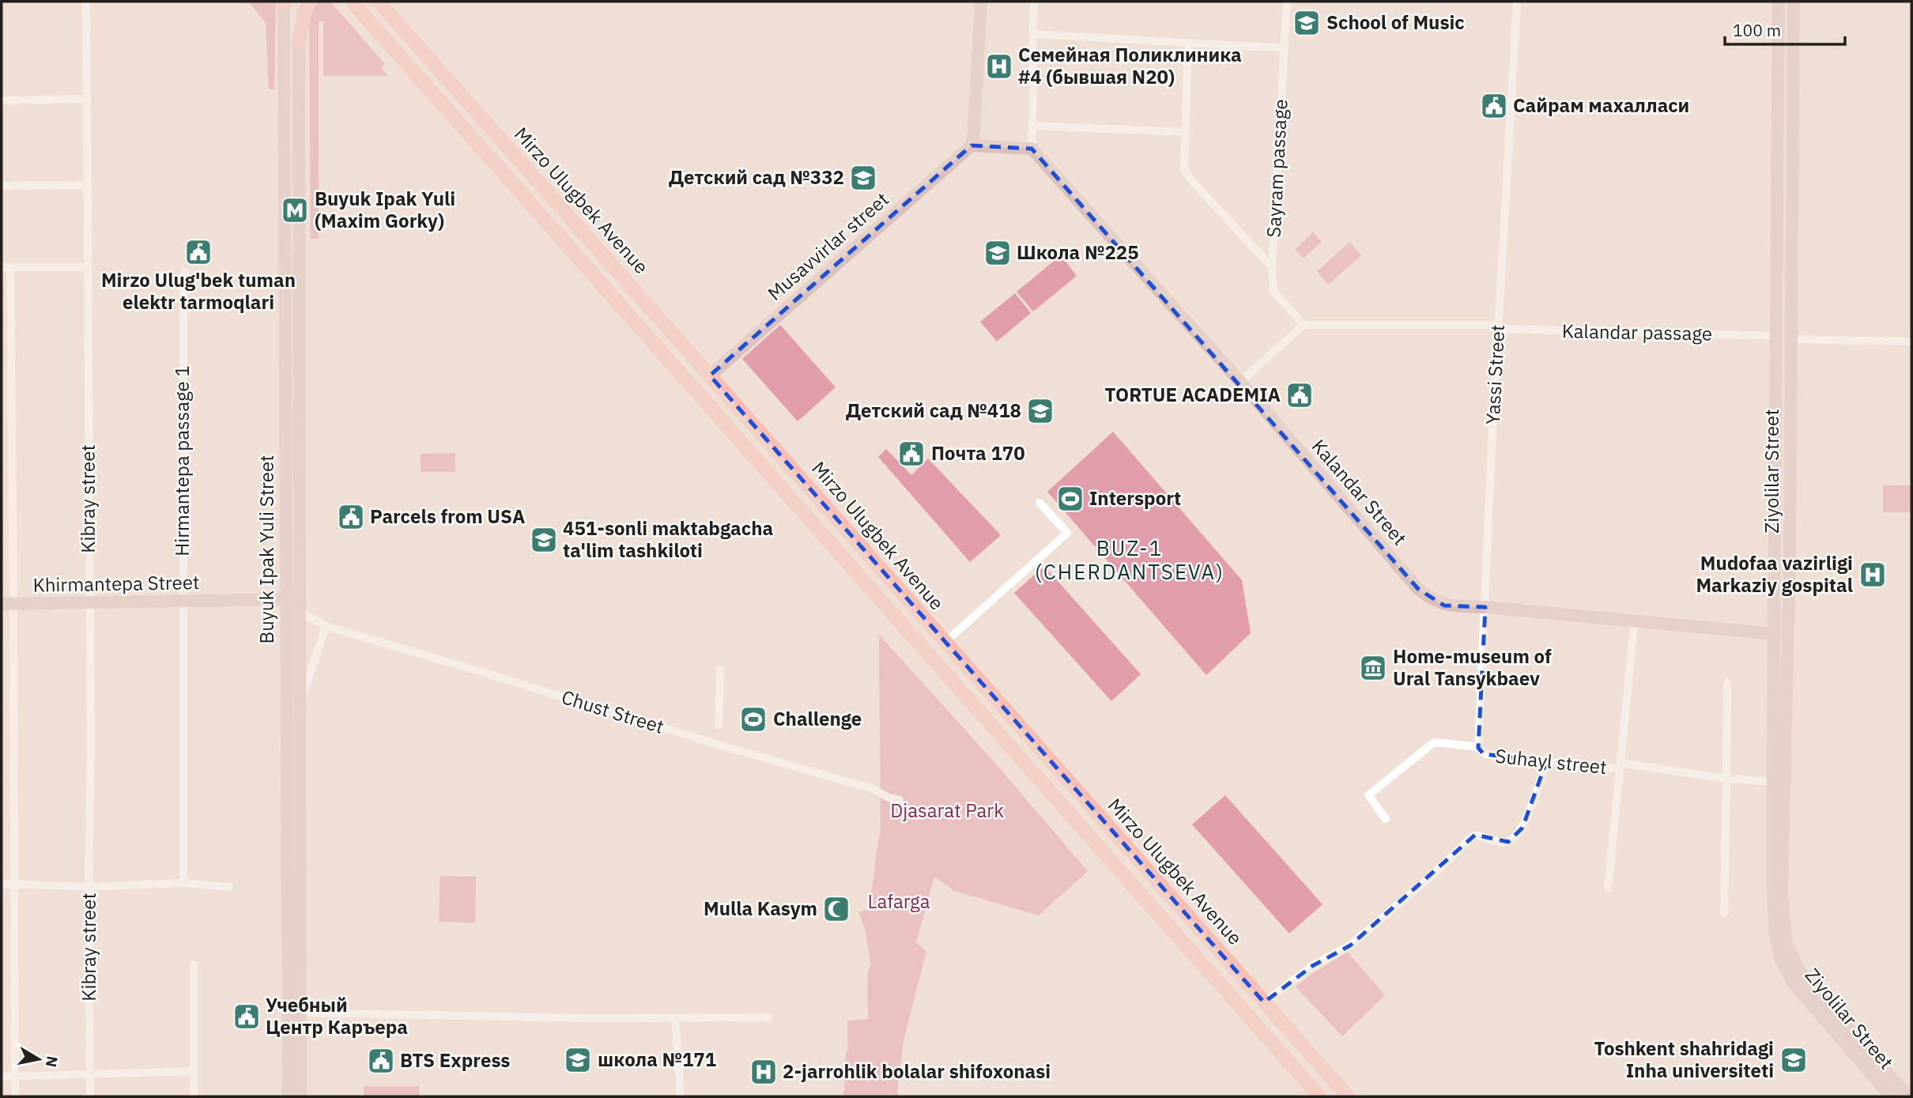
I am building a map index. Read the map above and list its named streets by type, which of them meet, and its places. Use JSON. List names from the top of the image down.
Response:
{
  "streets": {
    "main road": [
      "Mirzo Ulugbek Avenue",
      "Musavvirlar street",
      "Ziyolilar Street",
      "Kalandar Street",
      "Buyuk Ipak Yuli Street",
      "Khirmаntepa Street"
    ],
    "street": [
      "Sayram passage",
      "Kalandar passage",
      "Yassi Street",
      "Hirmantepa passage 1",
      "Kibray street",
      "Chust Street",
      "Suhayl street"
    ]
  },
  "crossings": [
    ["Sayram passage", "Kalandar passage"],
    ["Mirzo Ulugbek Avenue", "Musavvirlar street"],
    ["Kalandar passage", "Yassi Street"],
    ["Kalandar passage", "Ziyolilar Street"],
    ["Yassi Street", "Kalandar Street"],
    ["Yassi Street", "Suhayl street"],
    ["Hirmantepa passage 1", "Khirmаntepa Street"],
    ["Ziyolilar Street", "Kalandar Street"],
    ["Ziyolilar Street", "Suhayl street"],
    ["Kalandar Street", "Suhayl street"],
    ["Kibray street", "Khirmаntepa Street"],
    ["Buyuk Ipak Yuli Street", "Khirmаntepa Street"],
    ["Buyuk Ipak Yuli Street", "Chust Street"]
  ],
  "districts": ["BUZ-1 (CHERDANTSEVA)"],
  "parks": ["Djasarat Park", "Lafarga"],
  "places": {
    "school or university": [
      "School of Music",
      "Детский сад №332",
      "Школа №225",
      "Детский сад №418",
      "451-sonli maktabgacha ta'lim tashkiloti",
      "школа №171",
      "Toshkent shahridagi Inha universiteti"
    ],
    "hospital": ["Семейная Поликлиника #4 (бывшая N20)", "Mudofaa vazirligi Markaziy gospital", "2-jarrohlik bolalar shifoxonasi"],
    "public building": [
      "Сайрам махалласи",
      "Mirzo Ulug'bek tuman elektr tarmoqlari",
      "TORTUE ACADEMIA",
      "Почта 170",
      "Parcels from USA",
      "Учебный Центр Каръера",
      "BTS Express"
    ],
    "metro station": ["Buyuk Ipak Yuli (Maxim Gorky)"],
    "sports": ["Intersport", "Challenge"],
    "museum": ["Home-museum of Ural Tansykbaev"],
    "mosque": ["Mulla Kasym"]
  },
  "scale_bar": "100 m",
  "north": "right"
}
